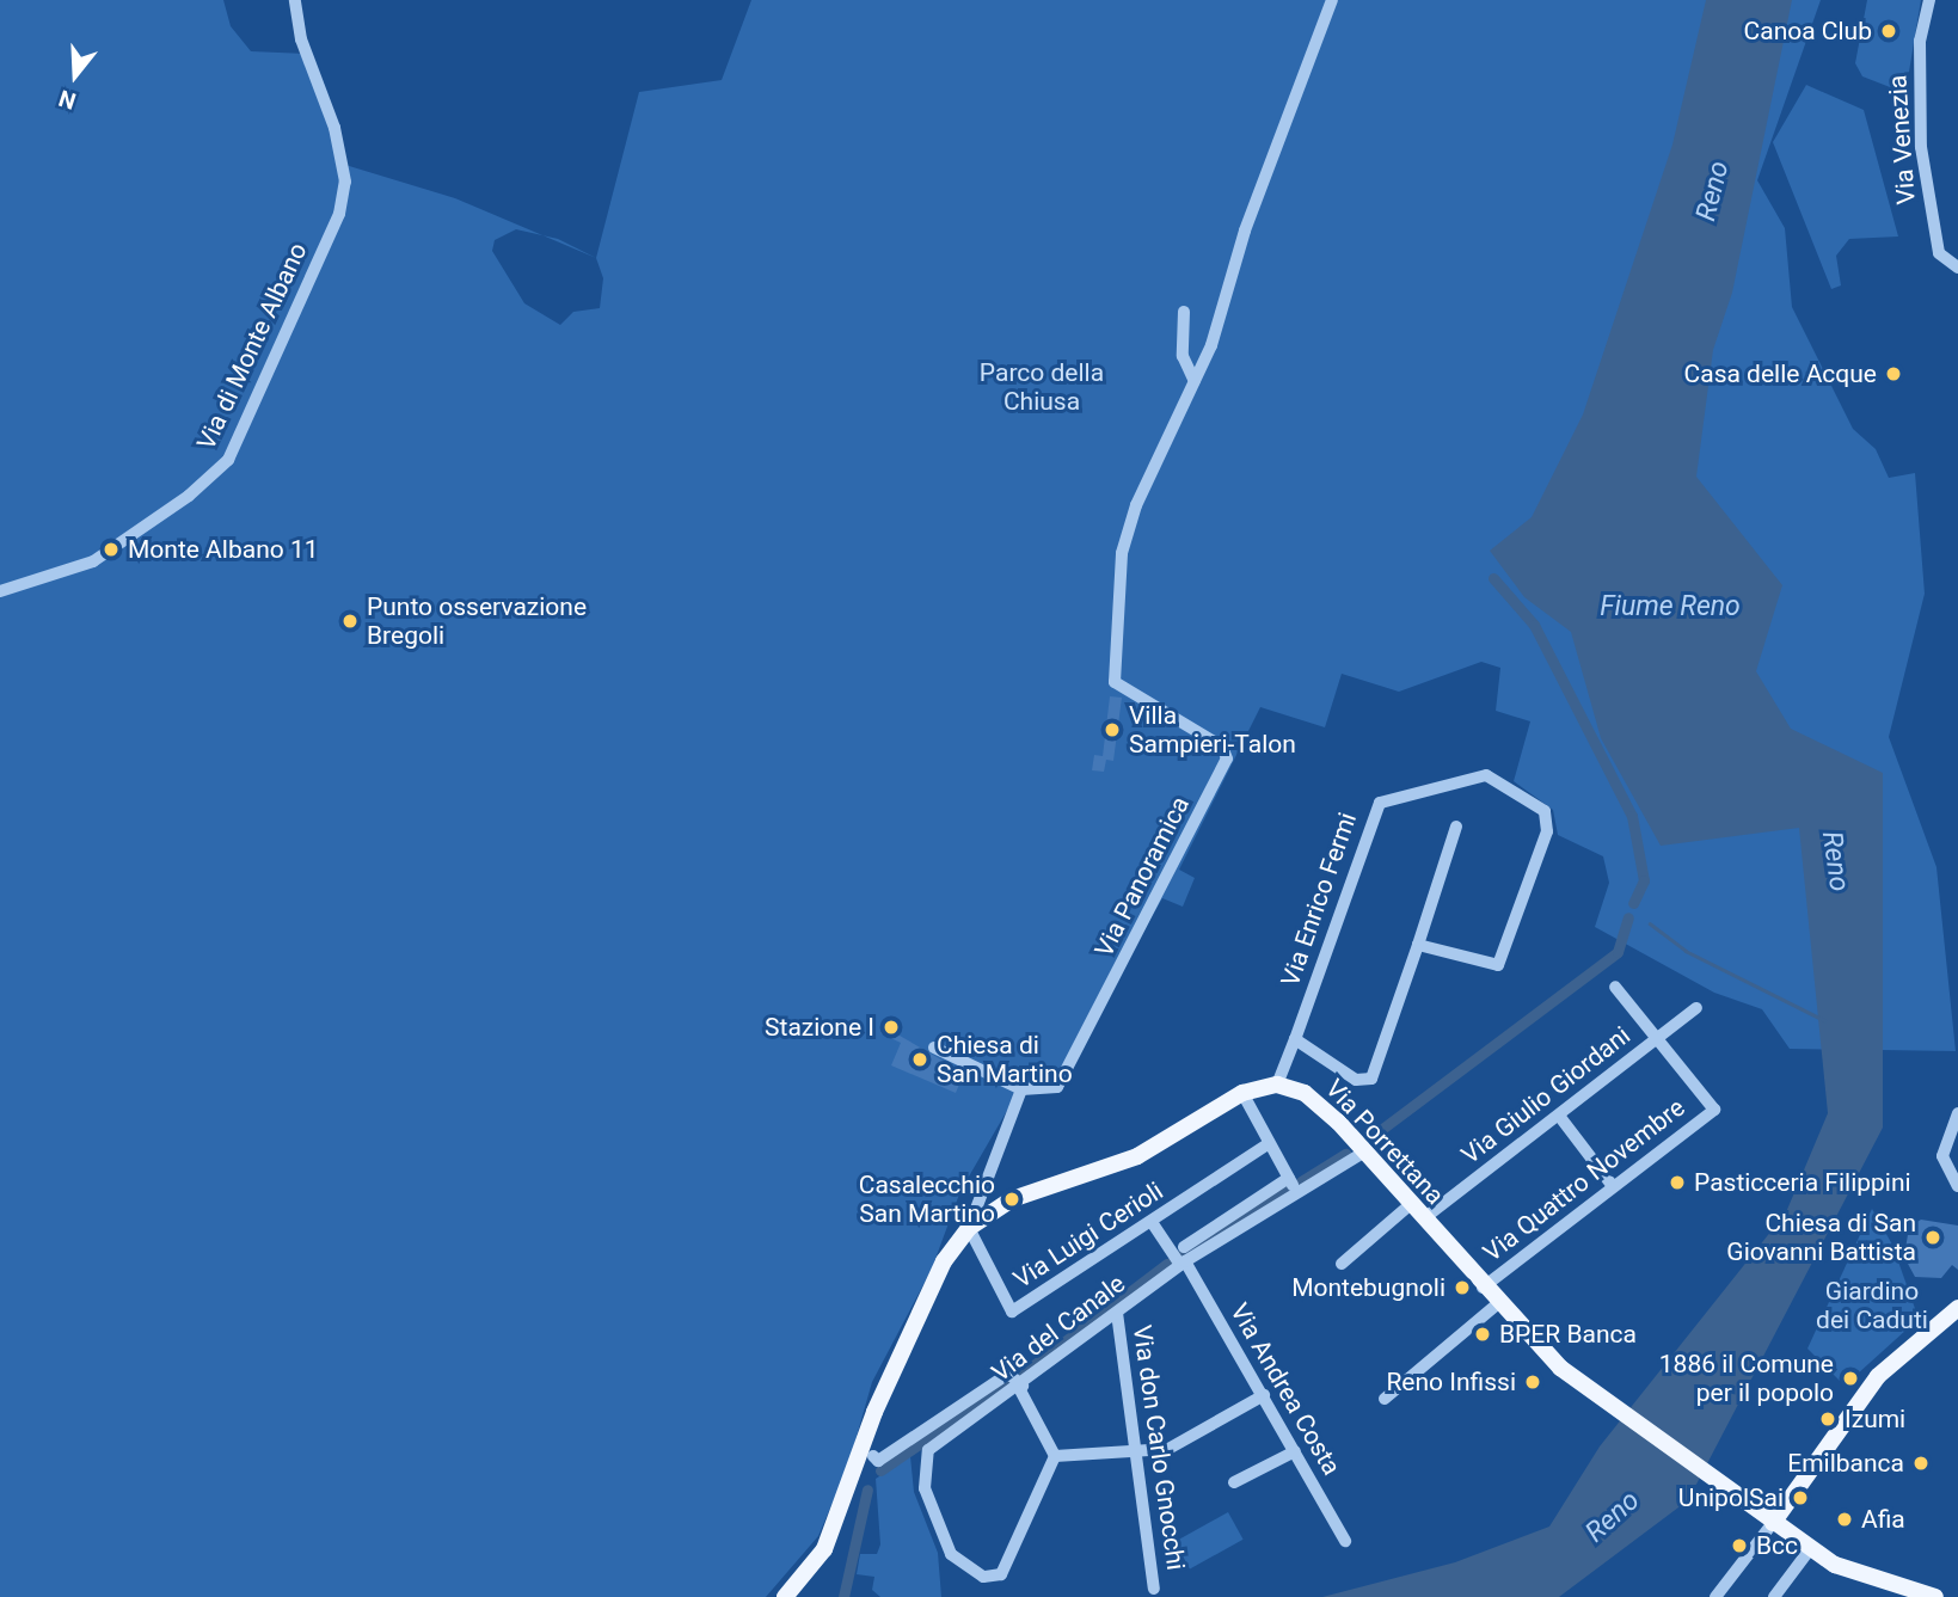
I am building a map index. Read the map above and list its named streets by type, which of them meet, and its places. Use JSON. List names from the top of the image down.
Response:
{
  "streets": {
    "main road": ["Via Porrettana"],
    "street": [
      "Via Venezia",
      "Via di Monte Albano",
      "Via Panoramica",
      "Via Enrico Fermi",
      "Via Giulio Giordani",
      "Via Quattro Novembre",
      "Via Luigi Cerioli",
      "Via del Canale",
      "Via Andrea Costa",
      "Via don Carlo Gnocchi"
    ]
  },
  "crossings": [
    ["Via Giulio Giordani", "Via Porrettana"],
    ["Via Giulio Giordani", "Via Quattro Novembre"],
    ["Via Porrettana", "Via Quattro Novembre"],
    ["Via Porrettana", "Via del Canale"],
    ["Via Luigi Cerioli", "Via Andrea Costa"],
    ["Via del Canale", "Via Andrea Costa"],
    ["Via del Canale", "Via don Carlo Gnocchi"]
  ],
  "water": ["Reno", "Fiume Reno"],
  "parks": ["Parco della Chiusa", "Giardino dei Caduti"],
  "places": [
    "Canoa Club",
    "Casa delle Acque",
    "Monte Albano 11",
    "Punto osservazione Bregoli",
    "Villa Sampieri-Talon",
    "Stazione I",
    "Chiesa di San Martino",
    "Pasticceria Filippini",
    "Casalecchio San Martino",
    "Chiesa di San Giovanni Battista",
    "Montebugnoli",
    "BPER Banca",
    "1886 il Comune per il popolo",
    "Reno Infissi",
    "Izumi",
    "Emilbanca",
    "UnipolSai",
    "Afia",
    "Bcc"
  ],
  "north": "bottom"
}
